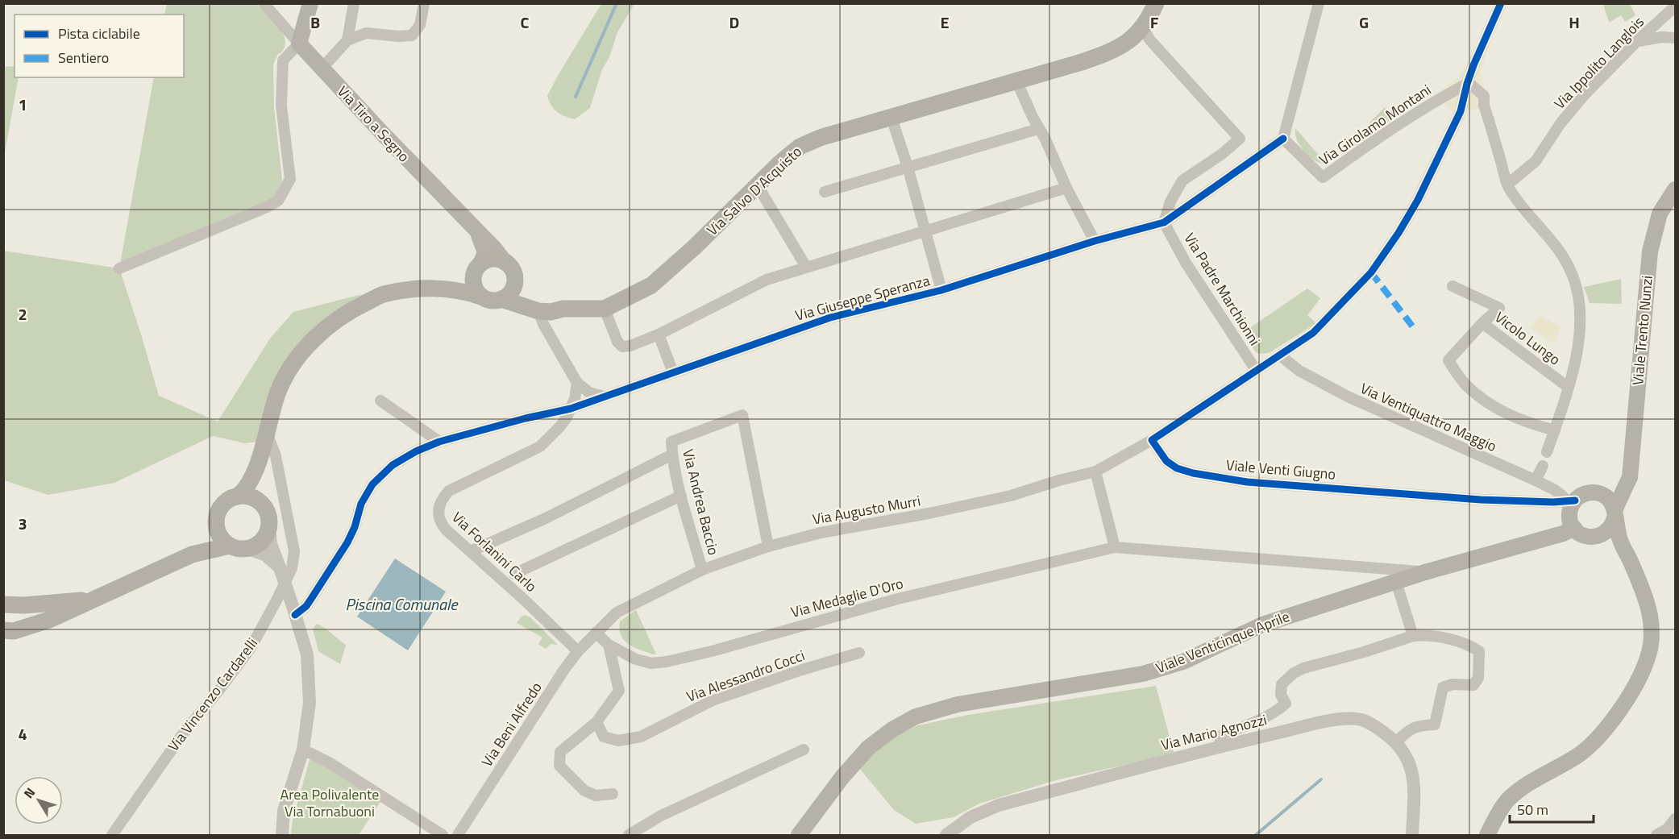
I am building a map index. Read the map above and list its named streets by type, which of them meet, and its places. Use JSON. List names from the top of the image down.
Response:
{
  "streets": {
    "main road": [
      "Via Tiro a Segno",
      "Via Salvo D'Acquisto",
      "Viale Trento Nunzi",
      "Viale Venticinque Aprile"
    ],
    "street": [
      "Via Ippolito Langlois",
      "Via Girolamo Montani",
      "Via Padre Marchionni",
      "Via Giuseppe Speranza",
      "Vicolo Lungo",
      "Via Ventiquattro Maggio",
      "Viale Venti Giugno",
      "Via Andrea Baccio",
      "Via Augusto Murri",
      "Via Forlanini Carlo",
      "Via Medaglie D'Oro",
      "Via Alessandro Cocci",
      "Via Vincenzo Cardarelli",
      "Via Beni Alfredo",
      "Via Mario Agnozzi"
    ]
  },
  "crossings": [
    ["Via Padre Marchionni", "Via Giuseppe Speranza"],
    ["Via Giuseppe Speranza", "Via Forlanini Carlo"],
    ["Viale Trento Nunzi", "Via Ventiquattro Maggio"],
    ["Viale Trento Nunzi", "Viale Venti Giugno"],
    ["Viale Trento Nunzi", "Viale Venticinque Aprile"],
    ["Via Ventiquattro Maggio", "Viale Venti Giugno"],
    ["Via Ventiquattro Maggio", "Viale Venticinque Aprile"],
    ["Viale Venti Giugno", "Via Augusto Murri"],
    ["Viale Venti Giugno", "Viale Venticinque Aprile"],
    ["Via Andrea Baccio", "Via Augusto Murri"],
    ["Via Augusto Murri", "Via Medaglie D'Oro"],
    ["Via Augusto Murri", "Via Beni Alfredo"],
    ["Via Forlanini Carlo", "Via Beni Alfredo"],
    ["Via Medaglie D'Oro", "Viale Venticinque Aprile"],
    ["Via Medaglie D'Oro", "Via Beni Alfredo"]
  ],
  "water": ["Piscina Comunale"],
  "parks": ["Area Polivalente Via Tornabuoni"],
  "legend": ["Pista ciclabile", "Sentiero"],
  "scale_bar": "50 m",
  "north": "top left",
  "grid": {
    "columns": [
      "B",
      "C",
      "D",
      "E",
      "F",
      "G",
      "H"
    ],
    "rows": [
      "1",
      "2",
      "3",
      "4"
    ]
  }
}
